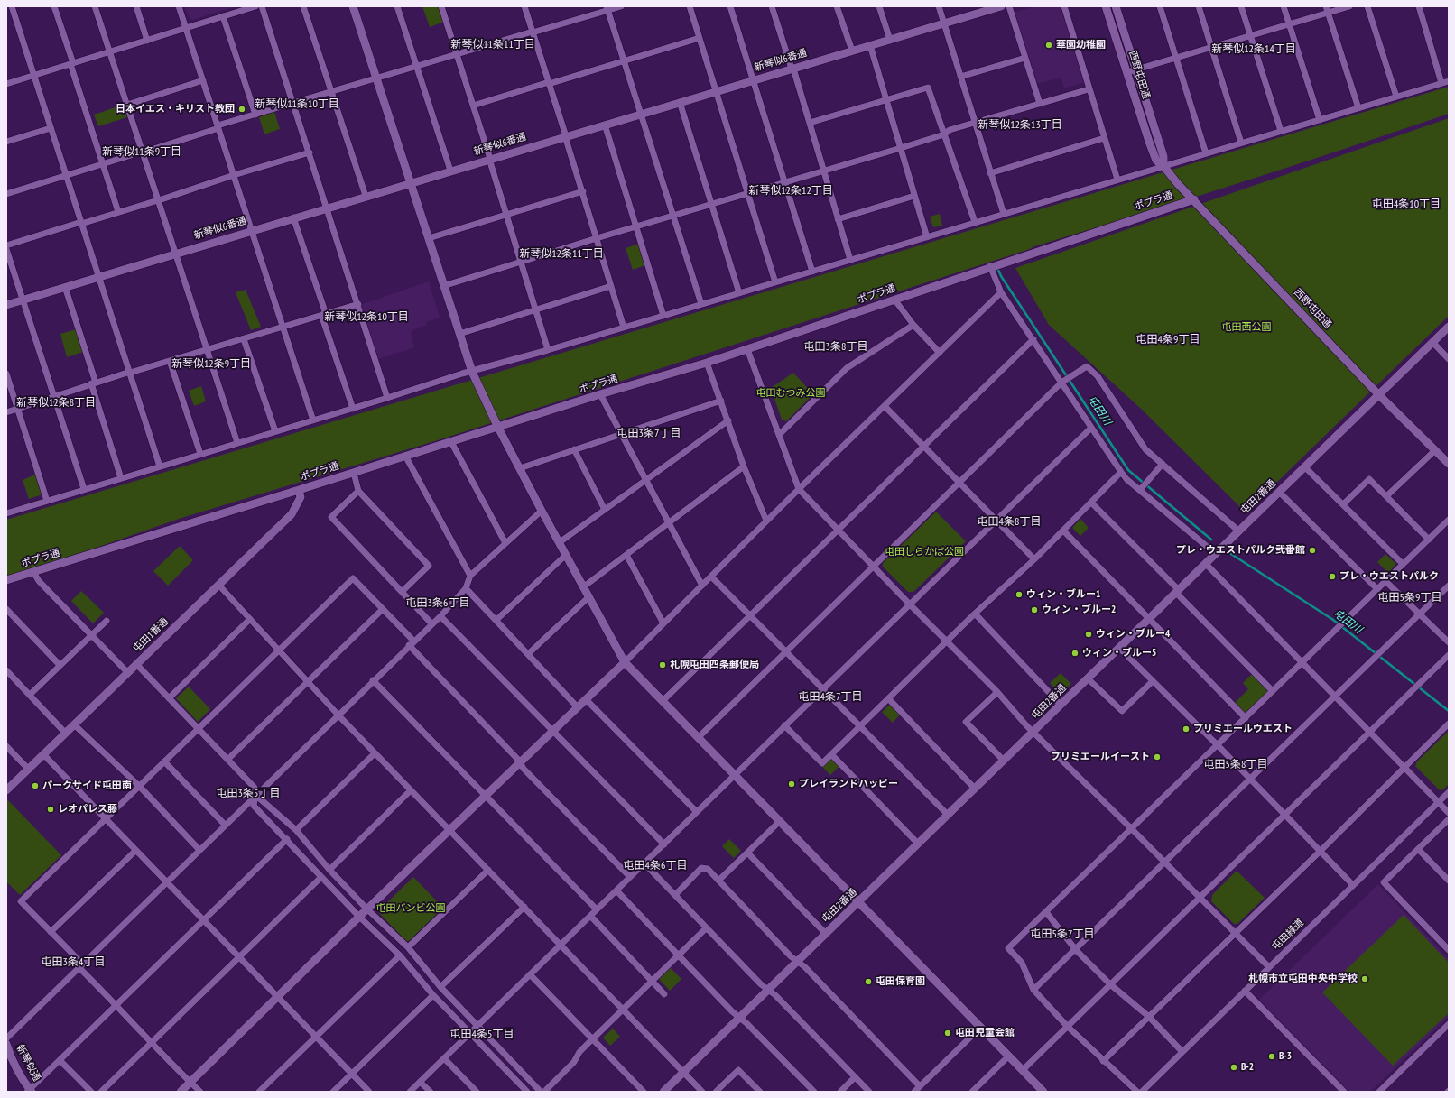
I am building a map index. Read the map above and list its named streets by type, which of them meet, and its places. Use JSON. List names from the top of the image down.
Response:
{
  "streets": {
    "street": [
      "新琴似6番通",
      "西野屯田通",
      "ポプラ通",
      "屯田2番通",
      "屯田1番通",
      "屯田緑道",
      "新琴似通"
    ]
  },
  "crossings": [
    ["西野屯田通", "ポプラ通"],
    ["西野屯田通", "屯田2番通"],
    ["ポプラ通", "屯田1番通"]
  ],
  "districts": [
    "新琴似11条11丁目",
    "新琴似12条14丁目",
    "新琴似11条10丁目",
    "新琴似12条13丁目",
    "新琴似11条9丁目",
    "新琴似12条12丁目",
    "屯田4条10丁目",
    "新琴似12条11丁目",
    "新琴似12条10丁目",
    "屯田4条9丁目",
    "屯田3条8丁目",
    "新琴似12条9丁目",
    "新琴似12条8丁目",
    "屯田3条7丁目",
    "屯田4条8丁目",
    "屯田5条9丁目",
    "屯田3条6丁目",
    "屯田4条7丁目",
    "屯田5条8丁目",
    "屯田3条5丁目",
    "屯田4条6丁目",
    "屯田5条7丁目",
    "屯田3条4丁目",
    "屯田4条5丁目"
  ],
  "water": ["屯田川"],
  "parks": [
    "屯田西公園",
    "屯田むつみ公園",
    "屯田しらかば公園",
    "屯田バンビ公園"
  ],
  "places": [
    "華園幼稚園",
    "日本イエス・キリスト教団",
    "プレ・ウエストパルク弐番館",
    "プレ・ウエストパルク",
    "ウィン・ブルー1",
    "ウィン・ブルー2",
    "ウィン・ブルー4",
    "ウィン・ブルー5",
    "札幌屯田四条郵便局",
    "プリミエールウエスト",
    "プリミエールイースト",
    "プレイランドハッピー",
    "パークサイド屯田南",
    "レオパレス藤",
    "札幌市立屯田中央中学校",
    "屯田保育園",
    "屯田児童会館",
    "B-3",
    "B-2"
  ]
}
